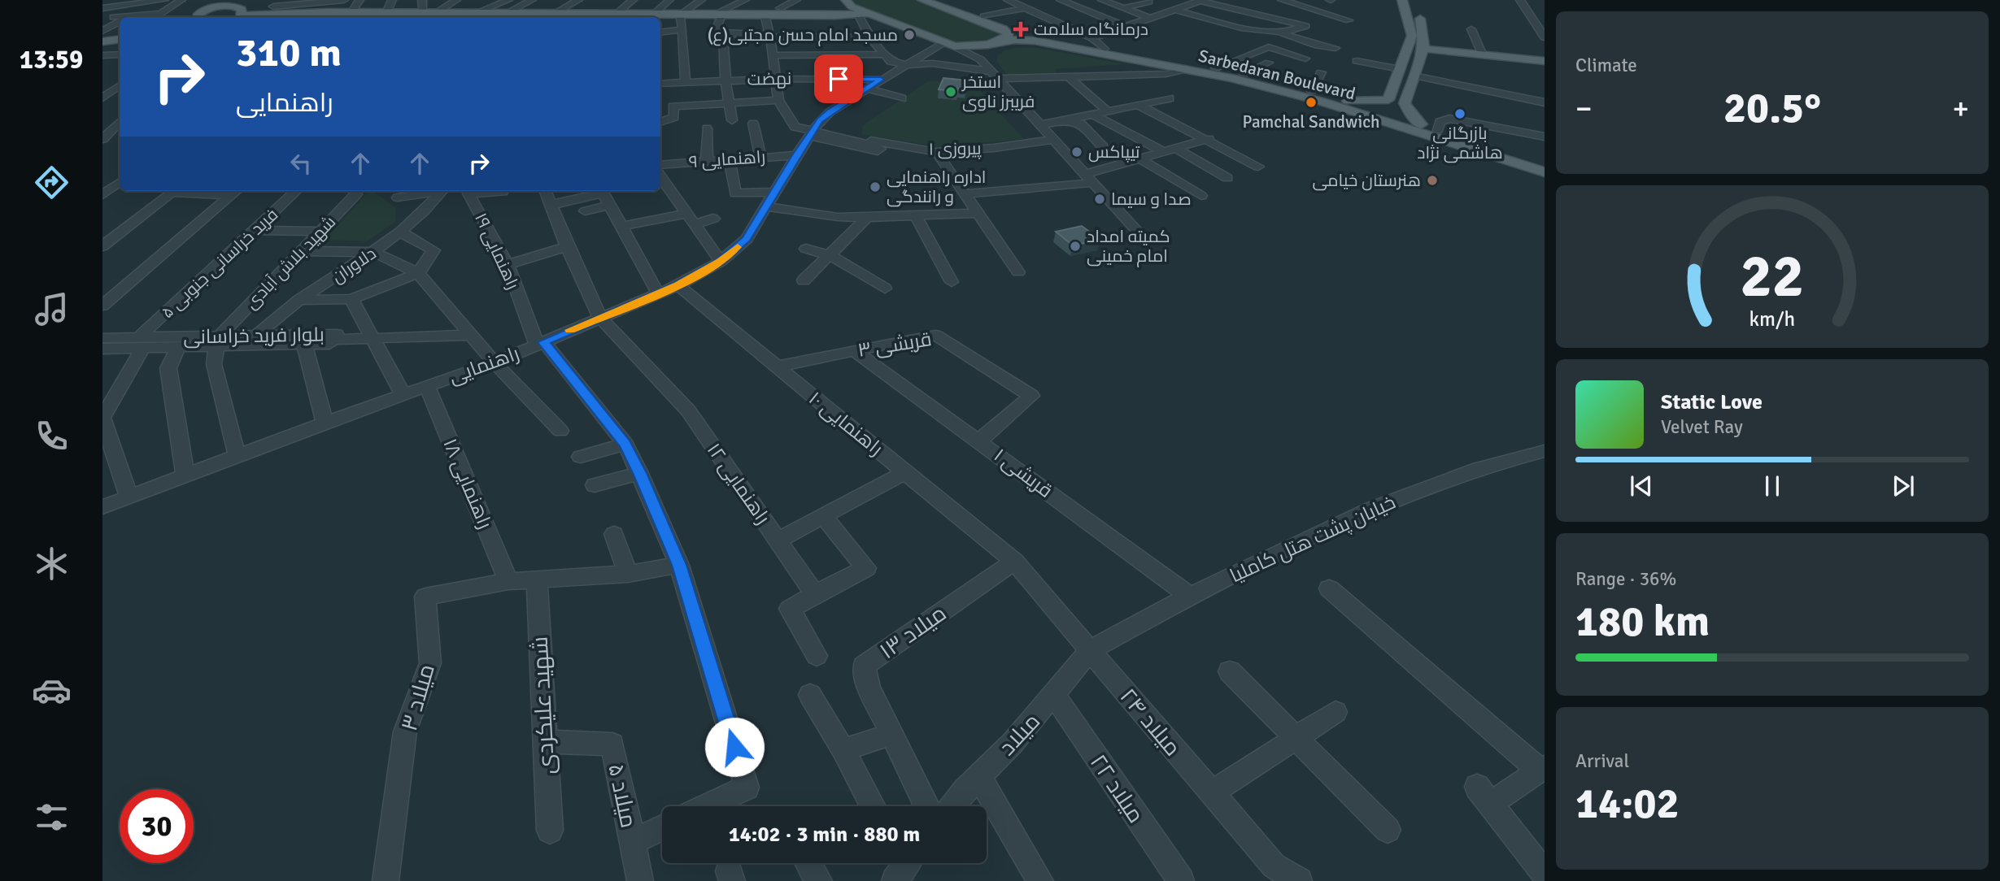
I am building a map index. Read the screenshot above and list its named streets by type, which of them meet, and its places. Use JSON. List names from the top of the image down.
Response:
{
  "streets": {
    "main road": ["Sarbedaran Boulevard"],
    "street": [
      "نهضت",
      "پیروزی ۱",
      "راهنمایی ۹",
      "راهنمایی ۱۹",
      "شهید بلاش آبادی",
      "فرید خراسانی جنوبی ۵",
      "دلاوران",
      "بلوار فرید خراسانی",
      "قریشی ۳",
      "راهنمایی",
      "راهنمایی ۱۰",
      "قریشی ۱",
      "راهنمایی ۱۸",
      "راهنمایی ۱۲",
      "خیابان پشت هتل کاملیا",
      "میلاد ۱۳",
      "میلاد ۳",
      "شهید علیکردی",
      "میلاد ۲۴",
      "میلاد",
      "میلاد ۲۲",
      "میلاد ۵"
    ]
  },
  "crossings": [
    ["نهضت", "راهنمایی"],
    ["پیروزی ۱", "راهنمایی"],
    ["راهنمایی ۹", "راهنمایی"],
    ["راهنمایی ۱۹", "راهنمایی"],
    ["شهید بلاش آبادی", "بلوار فرید خراسانی"],
    ["فرید خراسانی جنوبی ۵", "بلوار فرید خراسانی"],
    ["دلاوران", "بلوار فرید خراسانی"],
    ["قریشی ۳", "راهنمایی ۱۰"],
    ["قریشی ۳", "قریشی ۱"],
    ["راهنمایی", "راهنمایی ۱۰"],
    ["راهنمایی", "راهنمایی ۱۸"],
    ["راهنمایی", "راهنمایی ۱۲"],
    ["راهنمایی ۱۰", "میلاد ۱۳"],
    ["راهنمایی ۱۰", "میلاد ۲۴"],
    ["قریشی ۱", "خیابان پشت هتل کاملیا"],
    ["راهنمایی ۱۸", "میلاد ۳"],
    ["خیابان پشت هتل کاملیا", "میلاد ۲۴"],
    ["خیابان پشت هتل کاملیا", "میلاد"],
    ["میلاد ۱۳", "میلاد ۲۴"],
    ["شهید علیکردی", "میلاد ۵"],
    ["میلاد ۲۴", "میلاد"],
    ["میلاد", "میلاد ۲۲"]
  ],
  "places": {
    "health": ["درمانگاه سلامت"],
    "other": [
      "مسجد امام حسن مجتبی(ع)",
      "استخر فریبرز ناوی",
      "Pamchal Sandwich",
      "بازرگانی هاشمی نژاد",
      "تیپاکس",
      "هنرستان خیامی",
      "اداره راهنمایی و رانندگی",
      "صدا و سیما",
      "کمیته امداد امام خمینی"
    ]
  },
  "page": {
    "tabs": "13:59",
    "tile": [
      "Climate",
      ["Range · 36%", "180 km"],
      ["Arrival", "14:02"]
    ],
    "turn": ["310 m", "راهنمایی"],
    "heat": ["−", "20.5°", "+"],
    "song": ["Static Love", "Velvet Ray"],
    "limit": "30",
    "trip": "14:02 · 3 min · 880 m",
    "gauge": ["22", "km/h"]
  }
}
